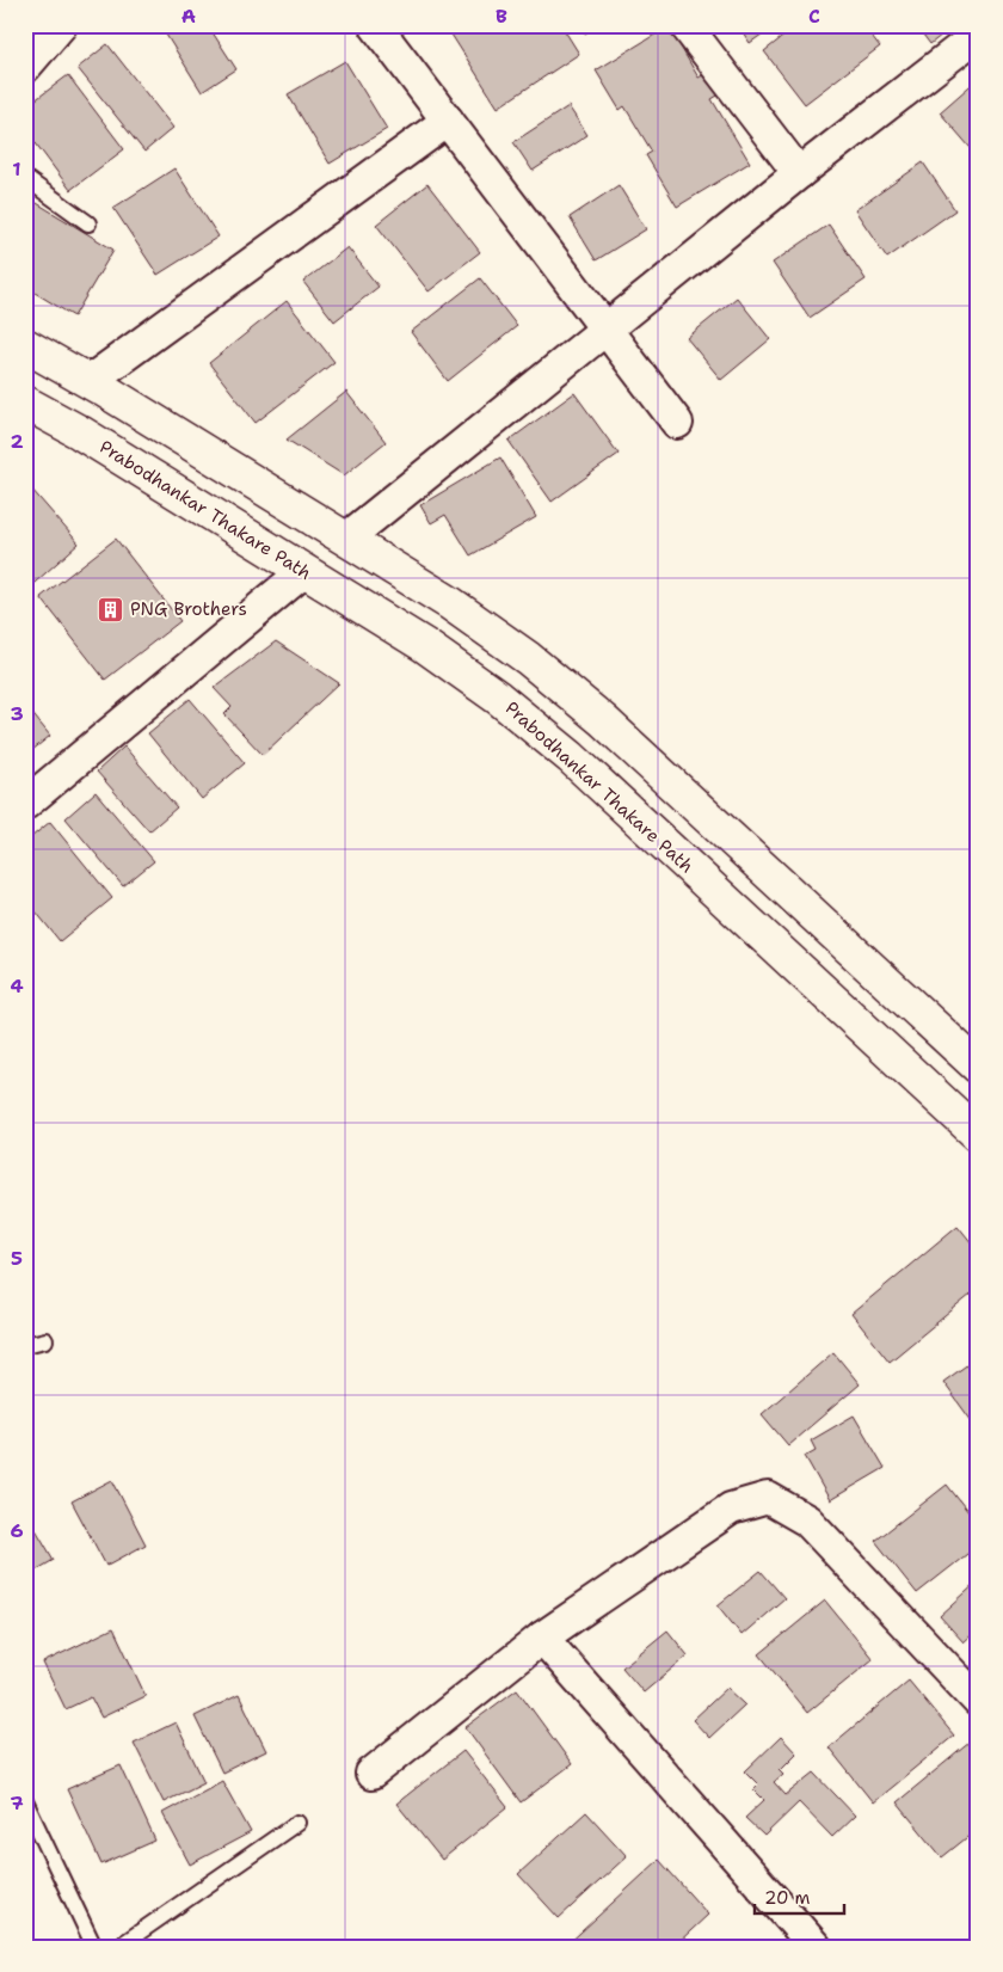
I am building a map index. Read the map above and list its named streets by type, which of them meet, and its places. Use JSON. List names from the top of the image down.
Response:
{
  "streets": {
    "main road": ["Prabodhankar Thakare Path"]
  },
  "places": {
    "building": ["PNG Brothers"]
  },
  "scale_bar": "20 m",
  "grid": {
    "columns": ["A", "B", "C"],
    "rows": [
      "1",
      "2",
      "3",
      "4",
      "5",
      "6",
      "7"
    ]
  }
}
